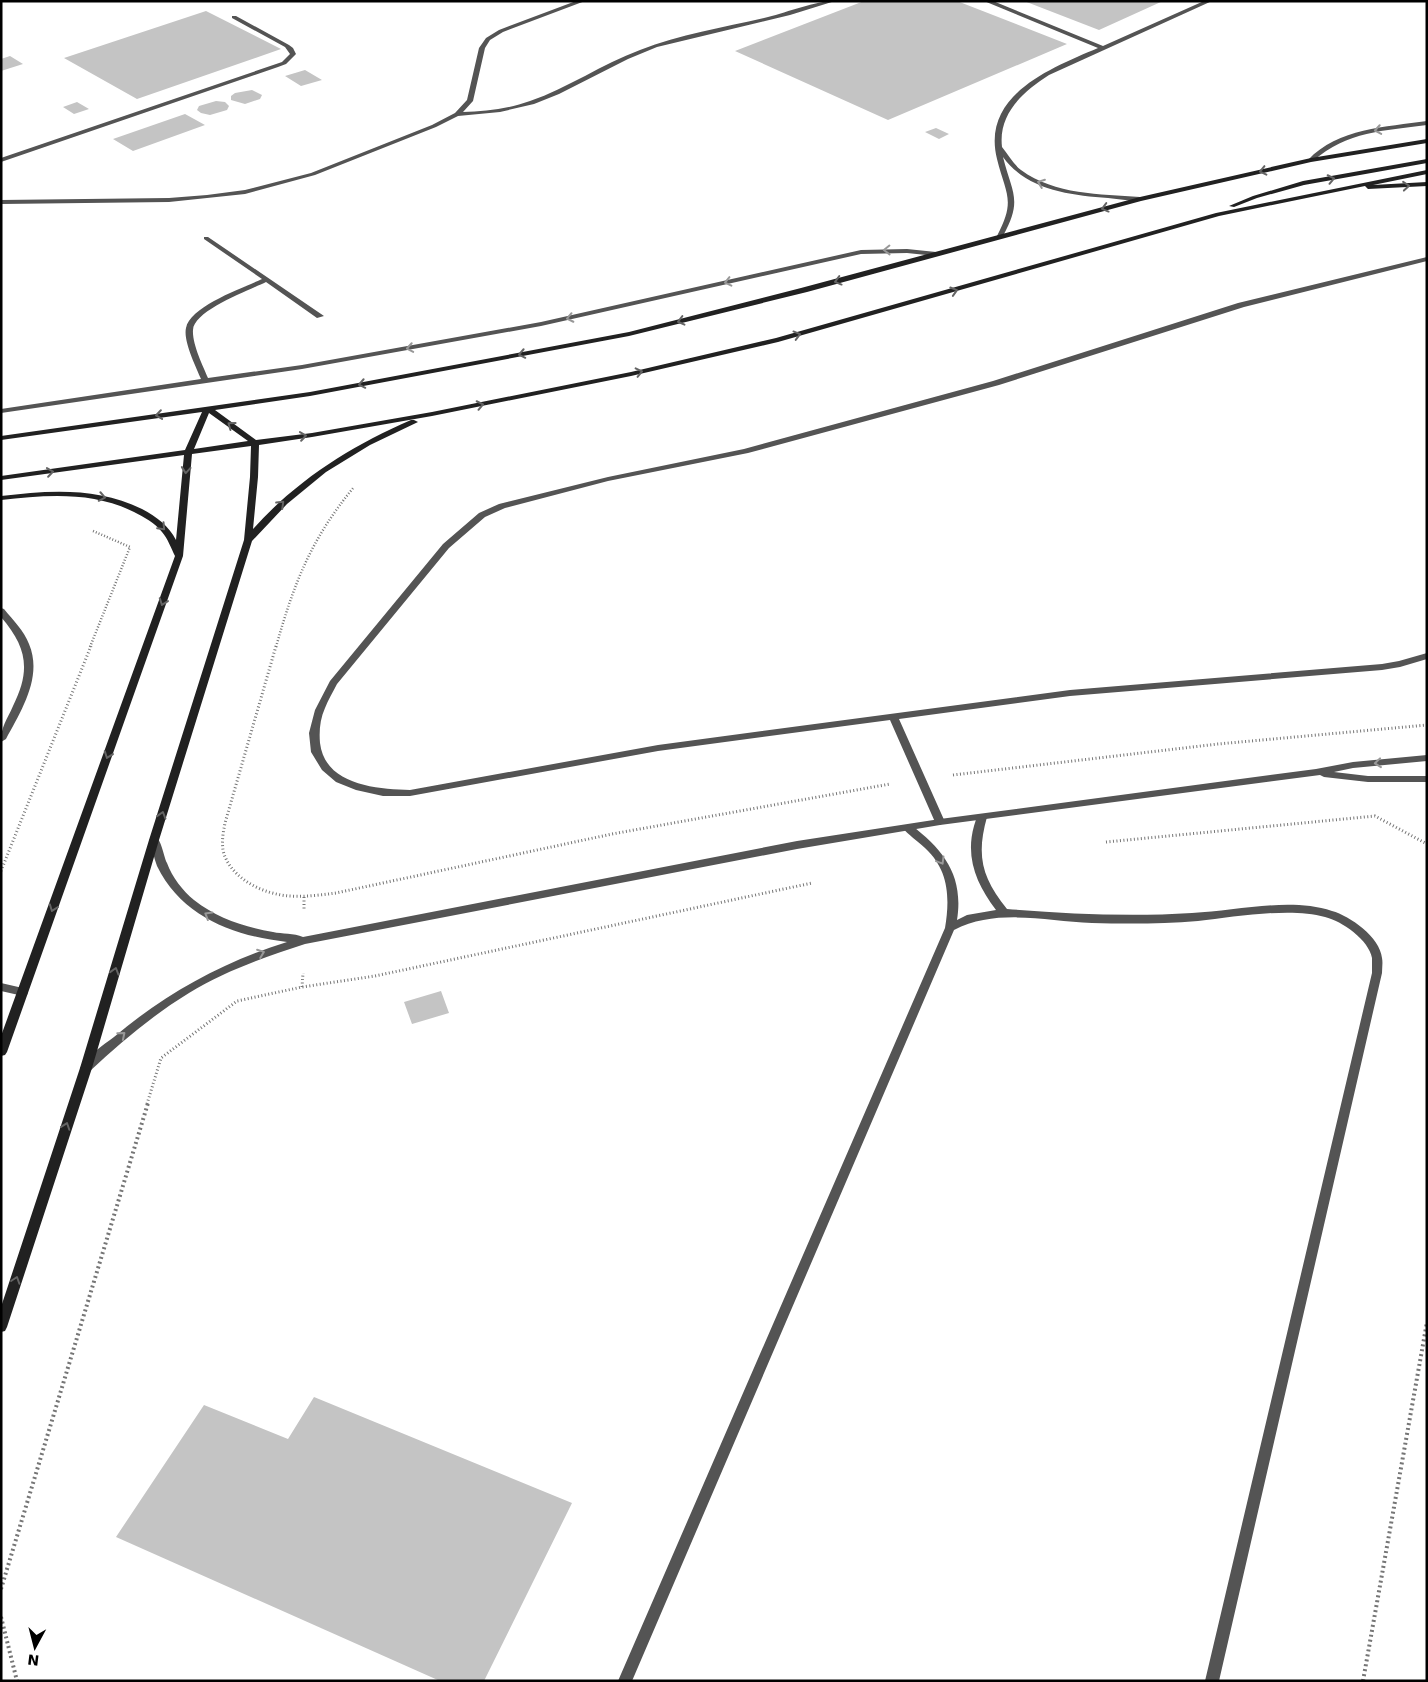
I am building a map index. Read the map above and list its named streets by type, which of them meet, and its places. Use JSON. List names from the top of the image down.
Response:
{
  "north": "bottom"
}
